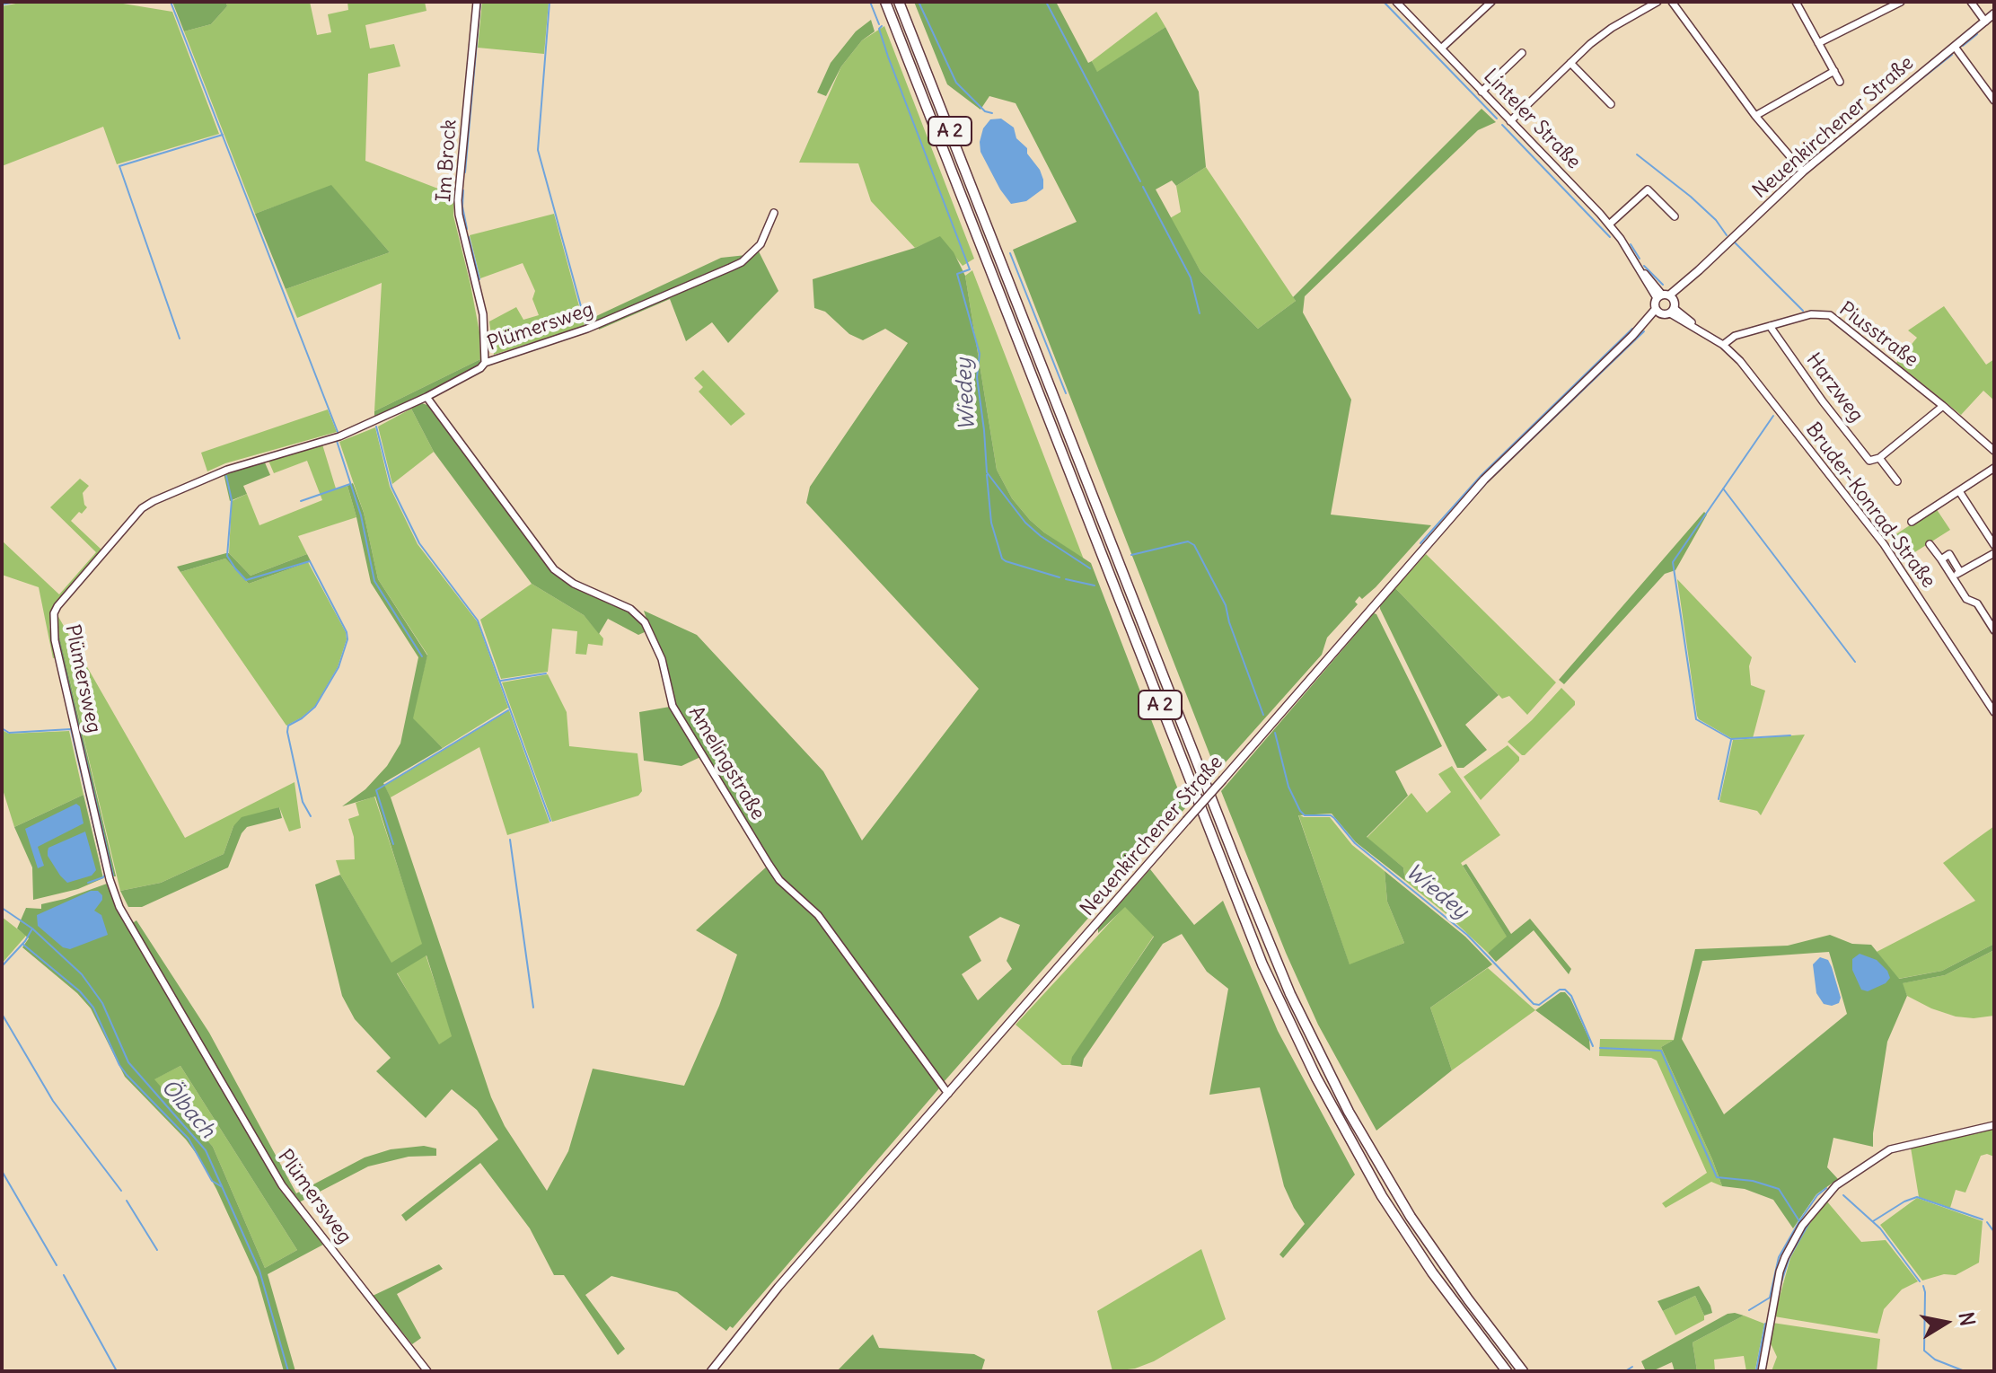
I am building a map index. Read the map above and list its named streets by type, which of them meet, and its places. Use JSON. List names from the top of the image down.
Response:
{
  "streets": {
    "highway": ["A 2"],
    "main road": ["Neuenkirchener Straße"],
    "street": [
      "Linteler Straße",
      "Im Brock",
      "Plümersweg",
      "Piusstraße",
      "Harzweg",
      "Bruder-Konrad-Straße",
      "Amelingstraße"
    ]
  },
  "crossings": [
    ["Linteler Straße", "Neuenkirchener Straße"],
    ["Linteler Straße", "Bruder-Konrad-Straße"],
    ["Neuenkirchener Straße", "Bruder-Konrad-Straße"],
    ["Neuenkirchener Straße", "Amelingstraße"],
    ["Im Brock", "Plümersweg"],
    ["Plümersweg", "Amelingstraße"],
    ["Piusstraße", "Harzweg"],
    ["Piusstraße", "Bruder-Konrad-Straße"]
  ],
  "water": ["Wiedey", "Ölbach"],
  "north": "right"
}
